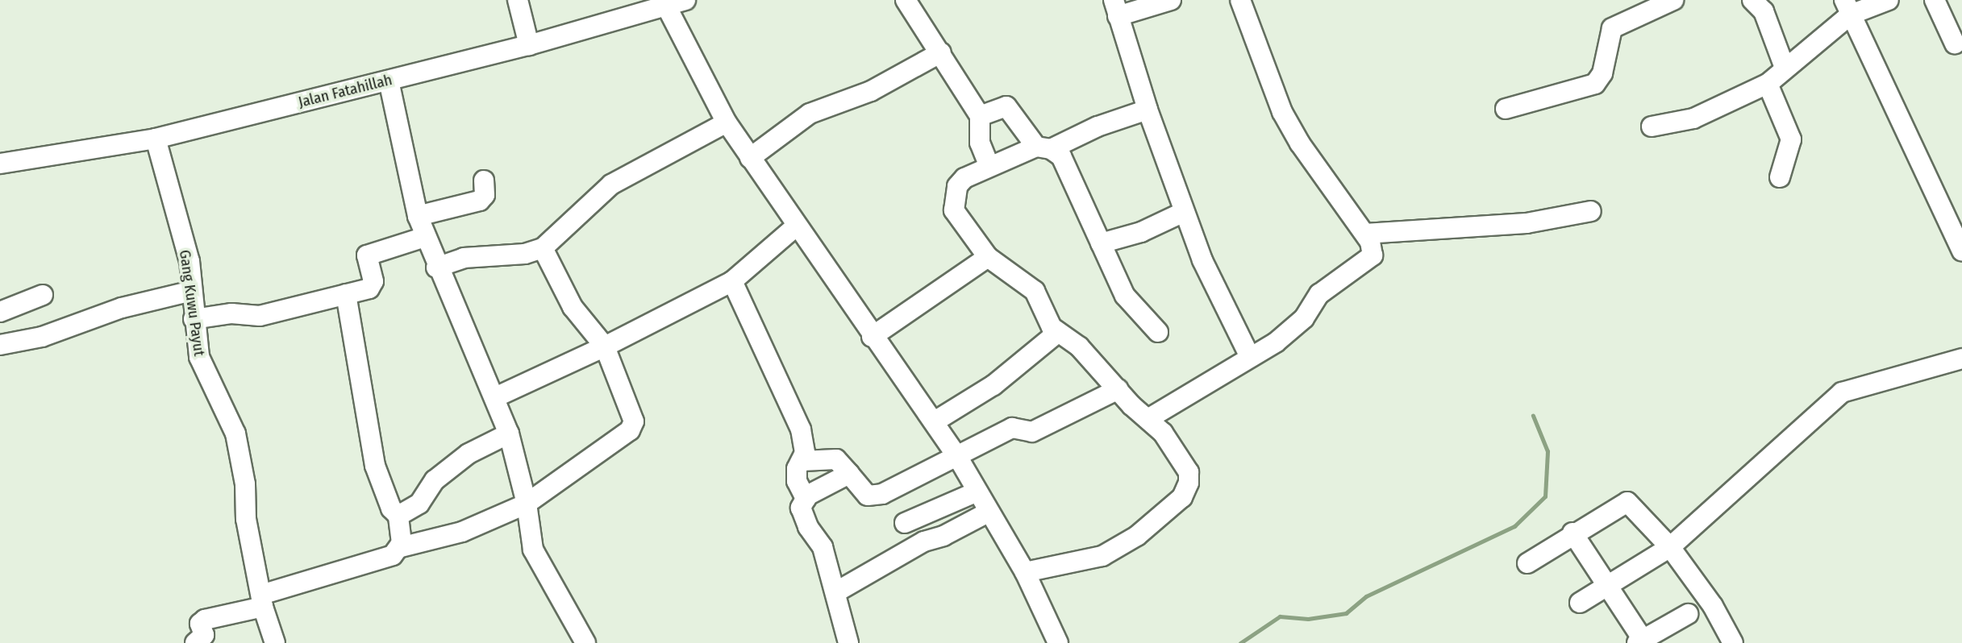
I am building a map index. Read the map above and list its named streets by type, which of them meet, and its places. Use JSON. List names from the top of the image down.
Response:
{
  "streets": {
    "street": ["Jalan Fatahillah", "Gang Kuwu Payut"]
  },
  "crossings": [
    ["Jalan Fatahillah", "Gang Kuwu Payut"]
  ]
}
